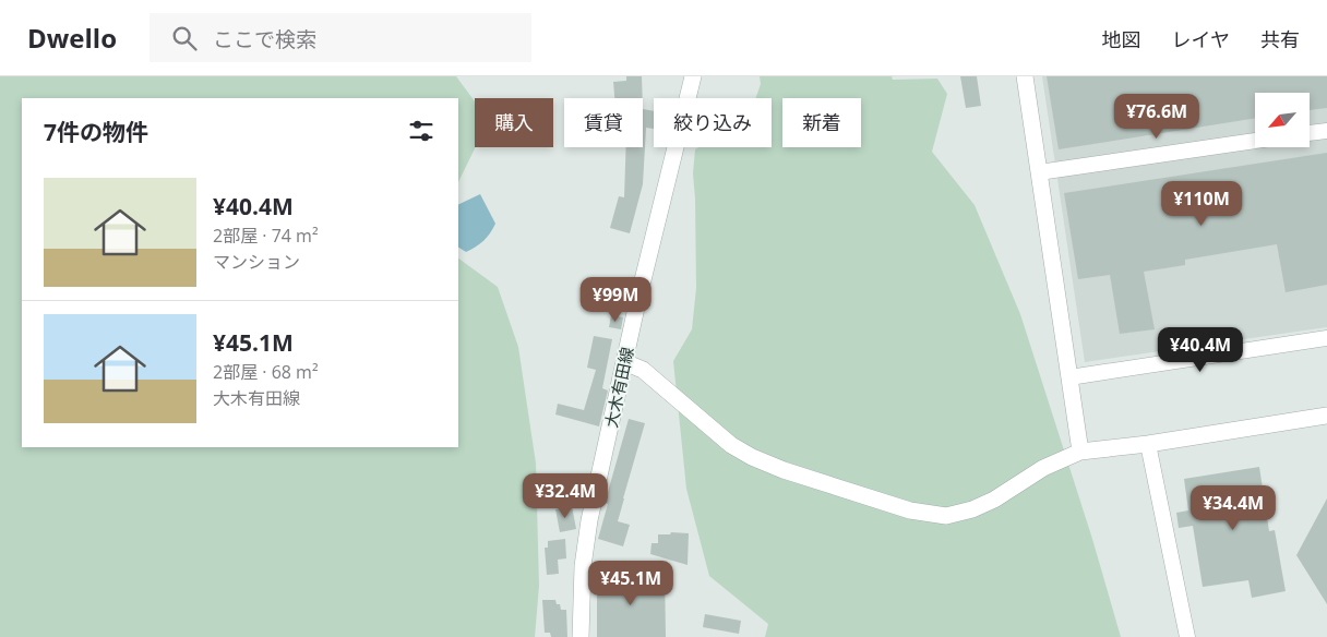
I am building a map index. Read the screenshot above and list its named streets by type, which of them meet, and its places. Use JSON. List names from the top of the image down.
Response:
{
  "streets": {
    "street": ["大木有田線"]
  },
  "north": "bottom left",
  "page": {
    "header": "Dwello",
    "search": "ここで検索",
    "nav": ["地図", "レイヤ", "共有"],
    "price": [
      "¥76.6M",
      "¥110M",
      "¥99M",
      "¥40.4M",
      "¥32.4M",
      "¥34.4M",
      "¥45.1M"
    ],
    "chip": [
      "購入",
      "賃貸",
      "絞り込み",
      "新着"
    ],
    "heading": "7件の物件",
    "list": [
      {
        "name": "¥40.4M",
        "note": "2部屋 · 74 m² · マンション"
      },
      {
        "name": "¥45.1M",
        "note": "2部屋 · 68 m² · 大木有田線"
      }
    ]
  }
}
